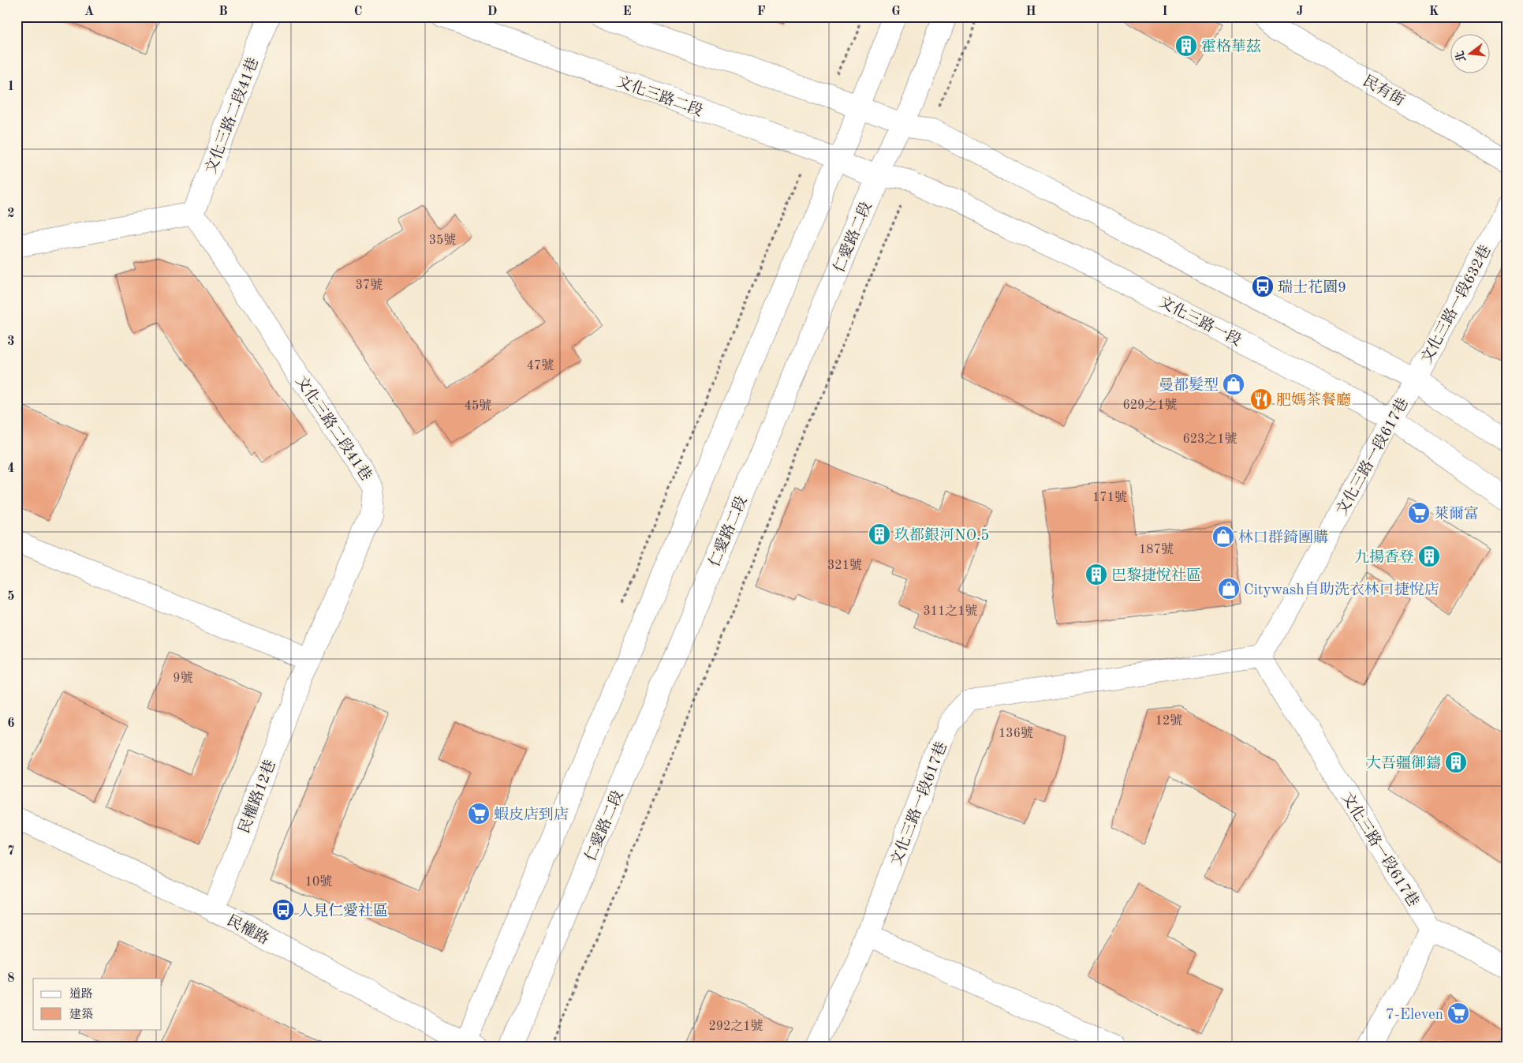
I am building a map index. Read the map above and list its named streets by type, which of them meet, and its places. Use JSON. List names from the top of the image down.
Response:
{
  "streets": {
    "street": [
      "民有街",
      "文化三路二段",
      "文化三路二段41巷",
      "仁愛路二段",
      "文化三路一段632巷",
      "文化三路一段",
      "文化三路一段617巷",
      "民權路12巷",
      "民權路"
    ]
  },
  "crossings": [
    ["文化三路二段", "仁愛路二段"],
    ["文化三路二段", "文化三路一段"],
    ["文化三路二段41巷", "民權路12巷"],
    ["仁愛路二段", "文化三路一段"],
    ["文化三路一段632巷", "文化三路一段617巷"],
    ["文化三路一段", "文化三路一段617巷"],
    ["民權路12巷", "民權路"]
  ],
  "places": {
    "building": [
      "霍格華茲",
      "玖都銀河NO.5",
      "九揚香登",
      "巴黎捷悅社區",
      "大吾疆御鑄"
    ],
    "bus stop": ["瑞士花園9", "人見仁愛社區"],
    "shop": ["曼都髮型", "林口群錡團購", "Citywash自助洗衣林口捷悅店"],
    "restaurant": ["肥媽茶餐廳"],
    "supermarket": ["萊爾富", "蝦皮店到店", "7-Eleven"]
  },
  "house_numbers": [
    "35號",
    "37號",
    "47號",
    "629之1號",
    "45號",
    "623之1號",
    "171號",
    "187號",
    "321號",
    "311之1號",
    "9號",
    "12號",
    "136號",
    "10號",
    "292之1號"
  ],
  "legend": ["道路", "建築"],
  "north": "left",
  "grid": {
    "columns": [
      "A",
      "B",
      "C",
      "D",
      "E",
      "F",
      "G",
      "H",
      "I",
      "J",
      "K"
    ],
    "rows": [
      "1",
      "2",
      "3",
      "4",
      "5",
      "6",
      "7",
      "8"
    ]
  }
}
